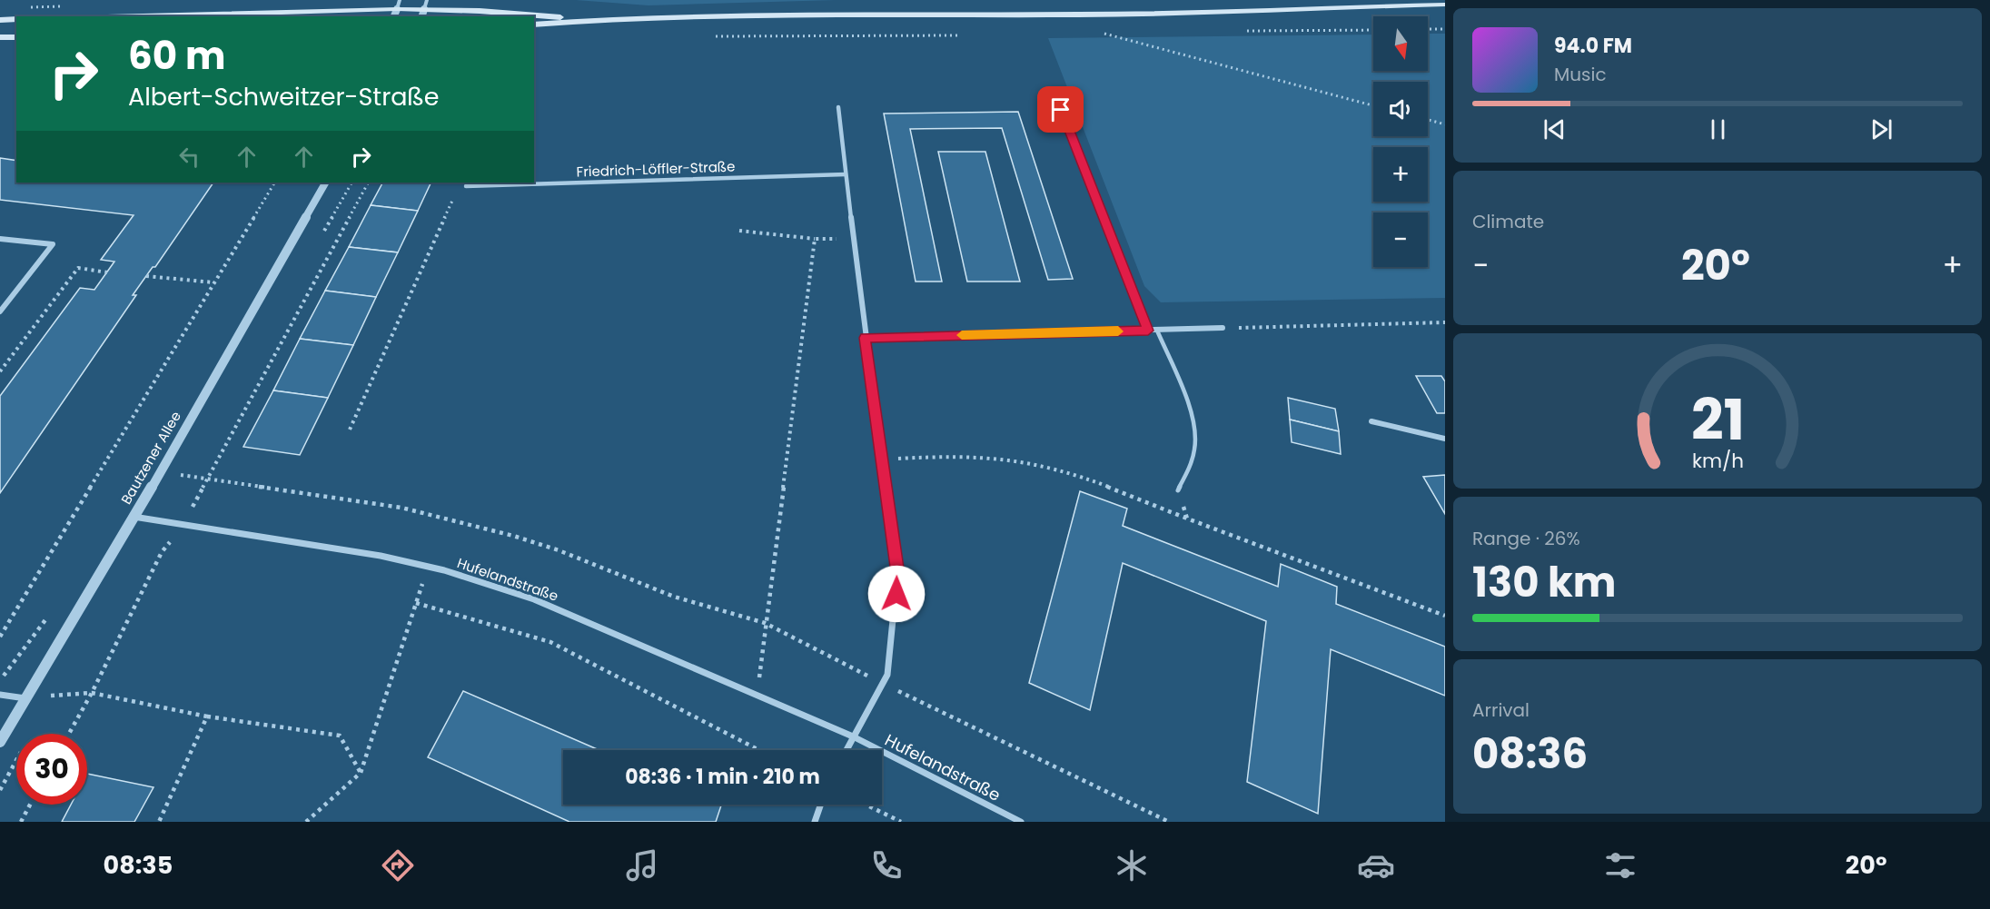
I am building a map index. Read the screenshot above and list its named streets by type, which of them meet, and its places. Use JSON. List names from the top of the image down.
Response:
{
  "streets": {
    "street": ["Friedrich-Löffler-Straße", "Bautzener Allee", "Hufelandstraße"]
  },
  "crossings": [
    ["Bautzener Allee", "Hufelandstraße"]
  ],
  "north": "bottom",
  "page": {
    "map_buttons": ["+", "−"],
    "turn": ["60 m", "Albert-Schweitzer-Straße"],
    "song": ["94.0 FM", "Music"],
    "tile": [
      "Climate",
      ["Range · 26%", "130 km"],
      ["Arrival", "08:36"]
    ],
    "heat": ["−", "20°", "+"],
    "limit": "30",
    "trip": "08:36 · 1 min · 210 m",
    "tabs": ["08:35", "20°"],
    "gauge": ["21", "km/h"]
  }
}
